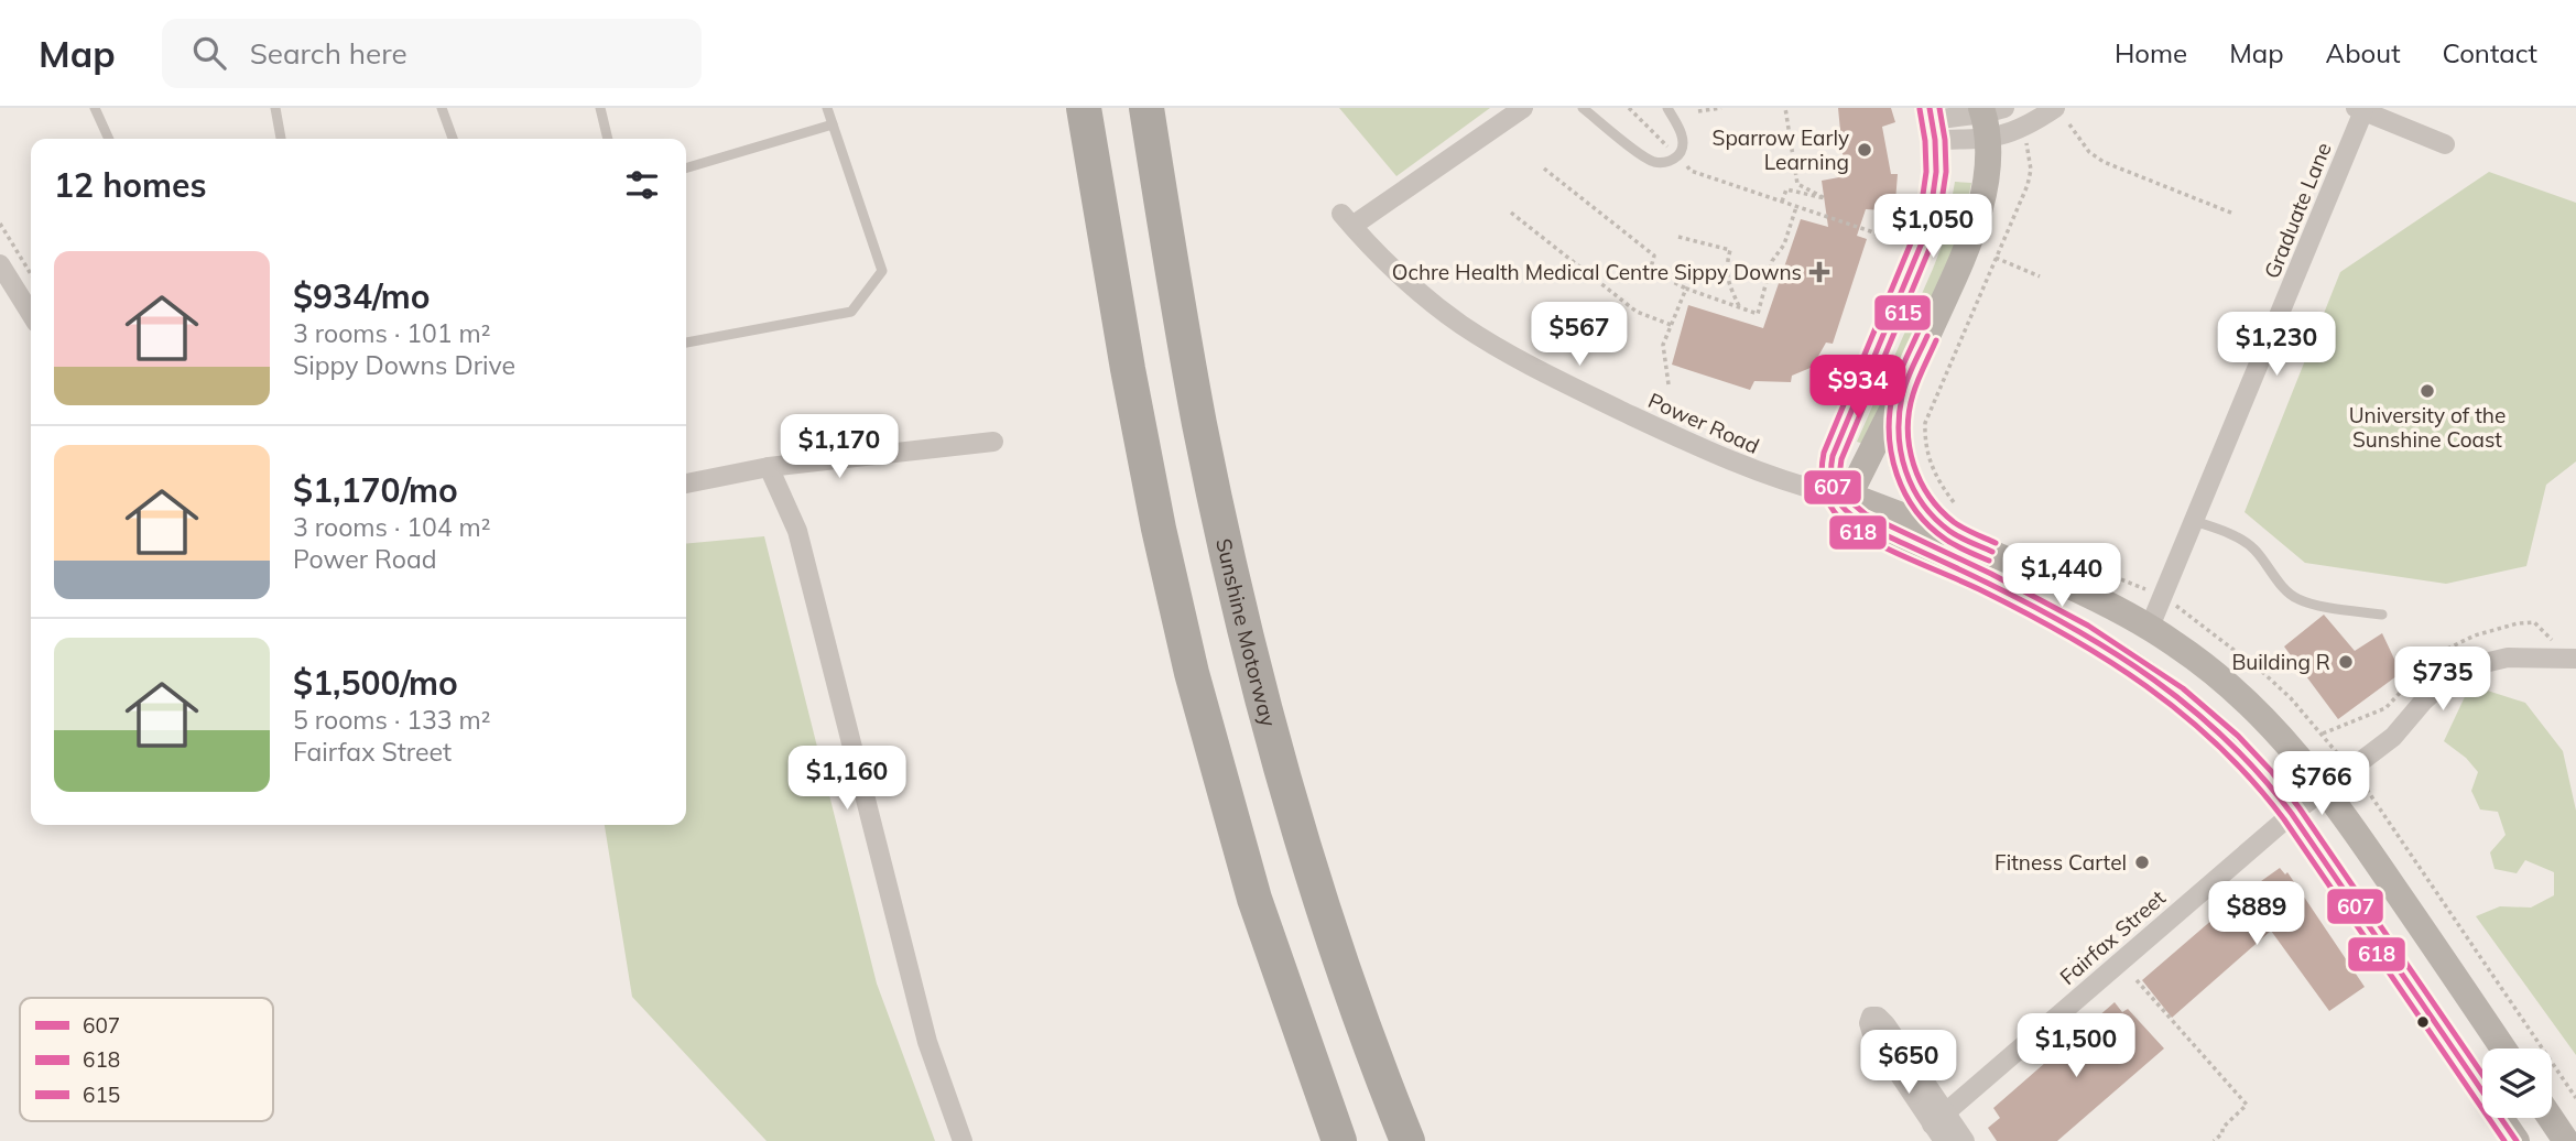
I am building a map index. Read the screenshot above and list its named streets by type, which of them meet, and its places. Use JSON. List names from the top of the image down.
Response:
{
  "streets": {
    "highway": ["Sunshine Motorway"],
    "street": ["Graduate Lane", "Power Road", "Fairfax Street"]
  },
  "places": {
    "other": [
      "Sparrow Early Learning",
      "University of the Sunshine Coast",
      "Building R",
      "Fitness Cartel"
    ],
    "health": ["Ochre Health Medical Centre Sippy Downs"]
  },
  "lines": ["transit line 607", "transit line 615", "transit line 618"],
  "legend": ["607", "618", "615"],
  "page": {
    "header": "Map",
    "search": "Search here",
    "nav": [
      "Home",
      "Map",
      "About",
      "Contact"
    ],
    "heading": "12 homes",
    "price": [
      "$1,050",
      "$567",
      "$1,230",
      "$934",
      "$1,170",
      "$1,440",
      "$735",
      "$1,160",
      "$766",
      "$889",
      "$1,500",
      "$650"
    ],
    "list": [
      {
        "name": "$934/mo",
        "note": "3 rooms · 101 m² · Sippy Downs Drive"
      },
      {
        "name": "$1,170/mo",
        "note": "3 rooms · 104 m² · Power Road"
      },
      {
        "name": "$1,500/mo",
        "note": "5 rooms · 133 m² · Fairfax Street"
      }
    ]
  }
}
